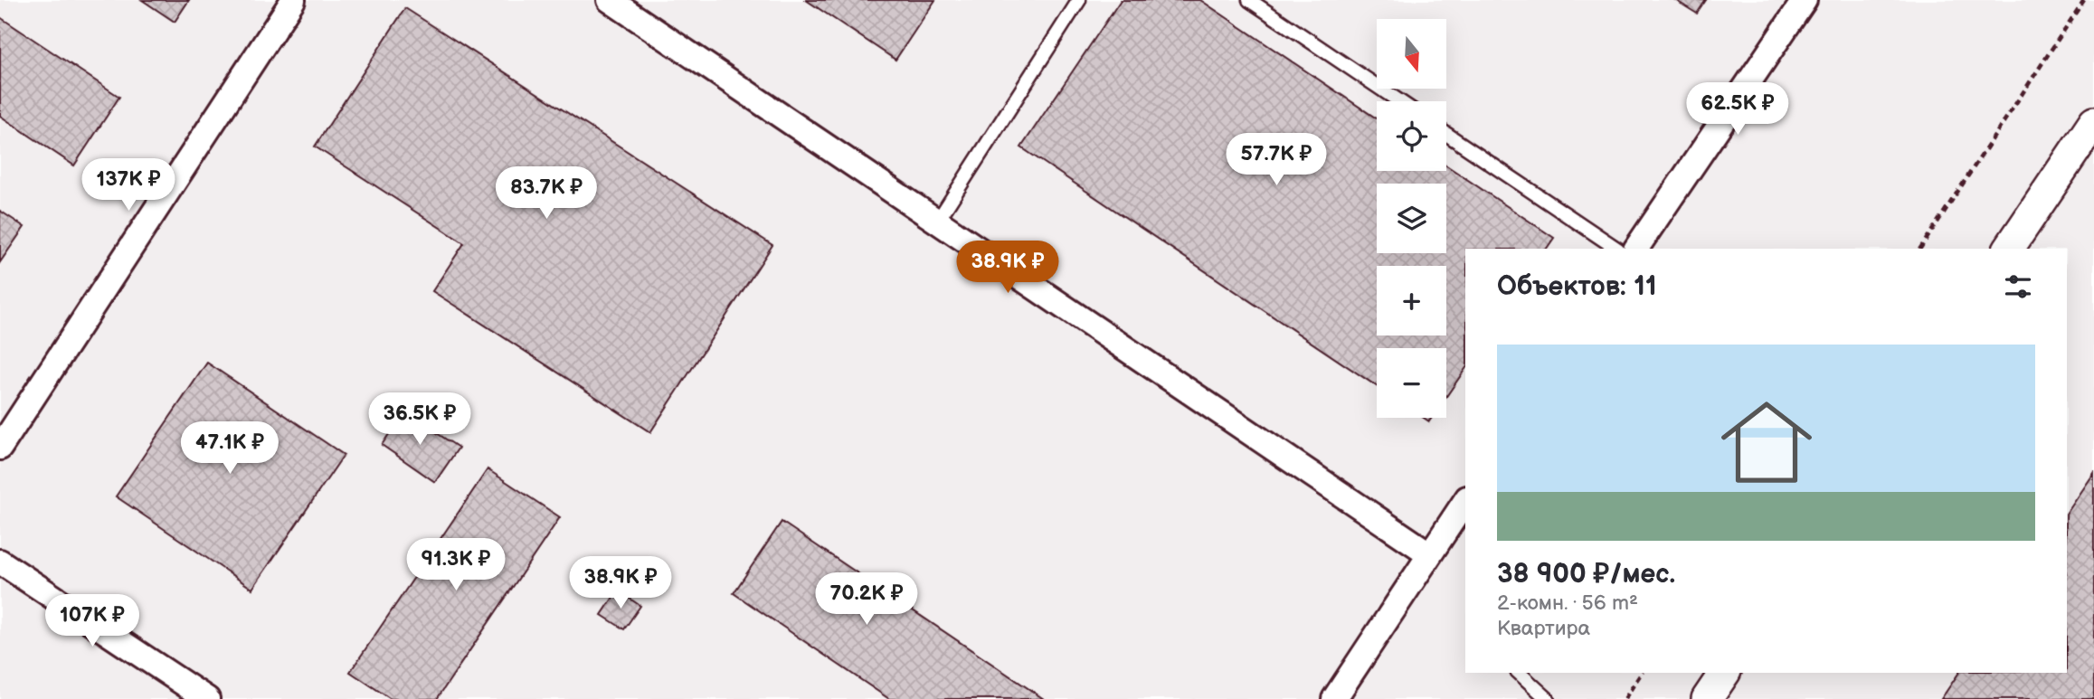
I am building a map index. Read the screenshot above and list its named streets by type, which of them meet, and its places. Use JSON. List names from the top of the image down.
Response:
{
  "north": "bottom",
  "page": {
    "map_buttons": ["+", "−"],
    "price": [
      "62.5K ₽",
      "57.7K ₽",
      "137K ₽",
      "83.7K ₽",
      "38.9K ₽",
      "36.5K ₽",
      "47.1K ₽",
      "91.3K ₽",
      "38.9K ₽",
      "70.2K ₽",
      "107K ₽"
    ],
    "heading": "Объектов: 11",
    "list": [
      {
        "name": "38 900 ₽/мес.",
        "note": "2-комн. · 56 m² · Квартира"
      }
    ]
  }
}
